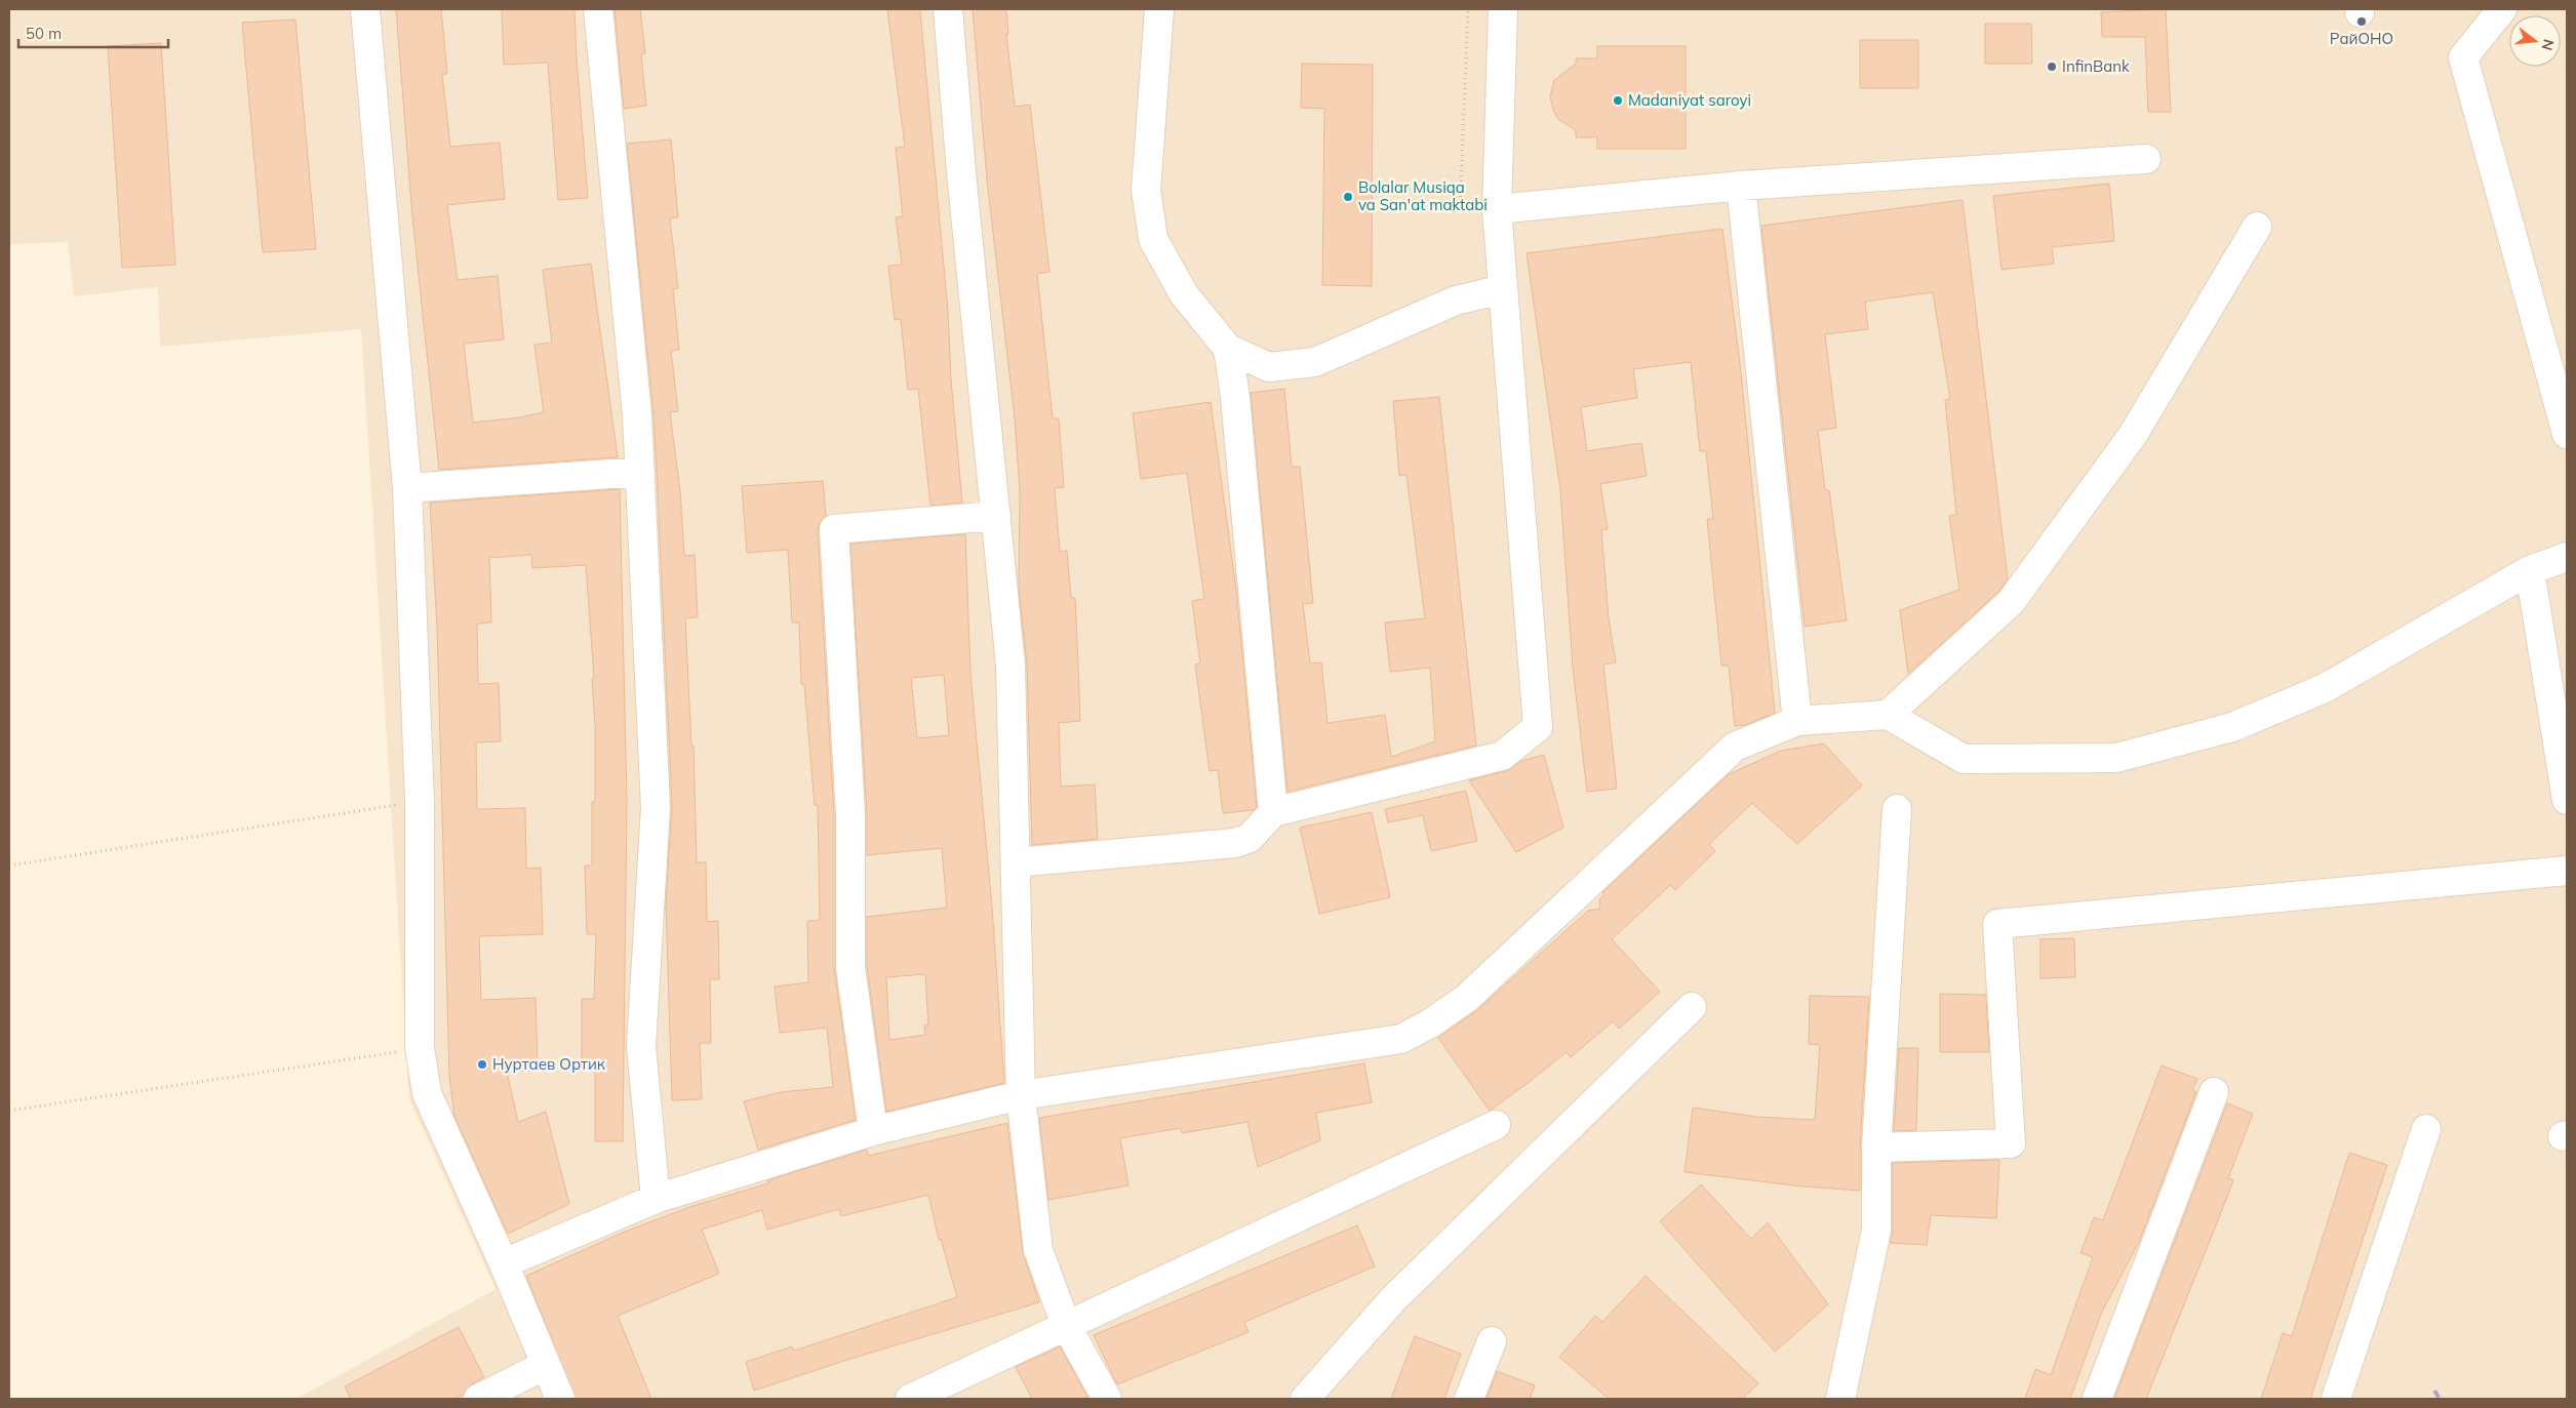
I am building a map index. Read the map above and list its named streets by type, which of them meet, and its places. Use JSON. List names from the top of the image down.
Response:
{
  "places": [
    "РайОНО",
    "InfinBank",
    "Madaniyat saroyi",
    "Bolalar Musiqa va San'at maktabi",
    "Нуртаев Ортик"
  ],
  "scale_bar": "50 m",
  "north": "right"
}
